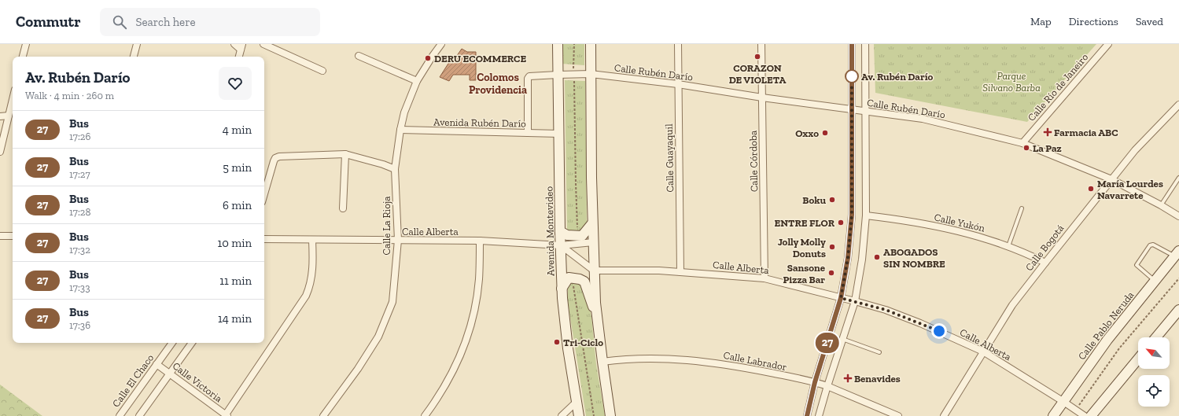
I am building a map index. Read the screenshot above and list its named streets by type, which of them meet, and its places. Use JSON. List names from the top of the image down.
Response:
{
  "streets": {
    "street": [
      "Calle Rubén Darío",
      "Calle Río de Janeiro",
      "Avenida Rubén Darío",
      "Calle Guayaquil",
      "Calle Córdoba",
      "Calle Yukón",
      "Calle La Rioja",
      "Calle Alberta",
      "Avenida Montevideo",
      "Calle Bogotá",
      "Calle Pablo Neruda",
      "Calle Labrador",
      "Calle El Chaco",
      "Calle Victoria"
    ]
  },
  "crossings": [
    ["Calle Rubén Darío", "Calle Río de Janeiro"],
    ["Calle Rubén Darío", "Avenida Rubén Darío"],
    ["Calle Rubén Darío", "Calle Guayaquil"],
    ["Calle Rubén Darío", "Calle Córdoba"],
    ["Calle Rubén Darío", "Avenida Montevideo"],
    ["Calle Rubén Darío", "Calle Bogotá"],
    ["Avenida Rubén Darío", "Calle La Rioja"],
    ["Avenida Rubén Darío", "Avenida Montevideo"],
    ["Calle Guayaquil", "Calle Alberta"],
    ["Calle Córdoba", "Calle Alberta"],
    ["Calle Yukón", "Calle Bogotá"],
    ["Calle La Rioja", "Calle Alberta"],
    ["Calle Alberta", "Avenida Montevideo"],
    ["Calle Alberta", "Calle Bogotá"],
    ["Calle Alberta", "Calle Pablo Neruda"],
    ["Calle El Chaco", "Calle Victoria"]
  ],
  "districts": ["Colomos Providencia"],
  "parks": ["Parque Silvano Barba"],
  "places": {
    "other": [
      "CORAZON DE VIOLETA",
      "DERU ECOMMERCE",
      "Av. Rubén Darío",
      "Oxxo",
      "La Paz",
      "María Lourdes Navarrete",
      "Boku",
      "ENTRE FLOR",
      "Jolly Molly Donuts",
      "ABOGADOS SIN NOMBRE",
      "Sansone Pizza Bar",
      "Tri-Ciclo"
    ],
    "health": ["Farmacia ABC", "Benavides"]
  },
  "lines": ["bus line 27"],
  "north": "top left",
  "page": {
    "header": "Commutr",
    "search": "Search here",
    "nav": ["Map", "Directions", "Saved"],
    "on_map": "27",
    "heading": ["Av. Rubén Darío", "Walk · 4 min · 260 m"],
    "list": [
      {
        "mark": "27",
        "name": "Bus",
        "note": "17:26",
        "value": "4 min"
      },
      {
        "mark": "27",
        "name": "Bus",
        "note": "17:27",
        "value": "5 min"
      },
      {
        "mark": "27",
        "name": "Bus",
        "note": "17:28",
        "value": "6 min"
      },
      {
        "mark": "27",
        "name": "Bus",
        "note": "17:32",
        "value": "10 min"
      },
      {
        "mark": "27",
        "name": "Bus",
        "note": "17:33",
        "value": "11 min"
      },
      {
        "mark": "27",
        "name": "Bus",
        "note": "17:36",
        "value": "14 min"
      }
    ]
  }
}
